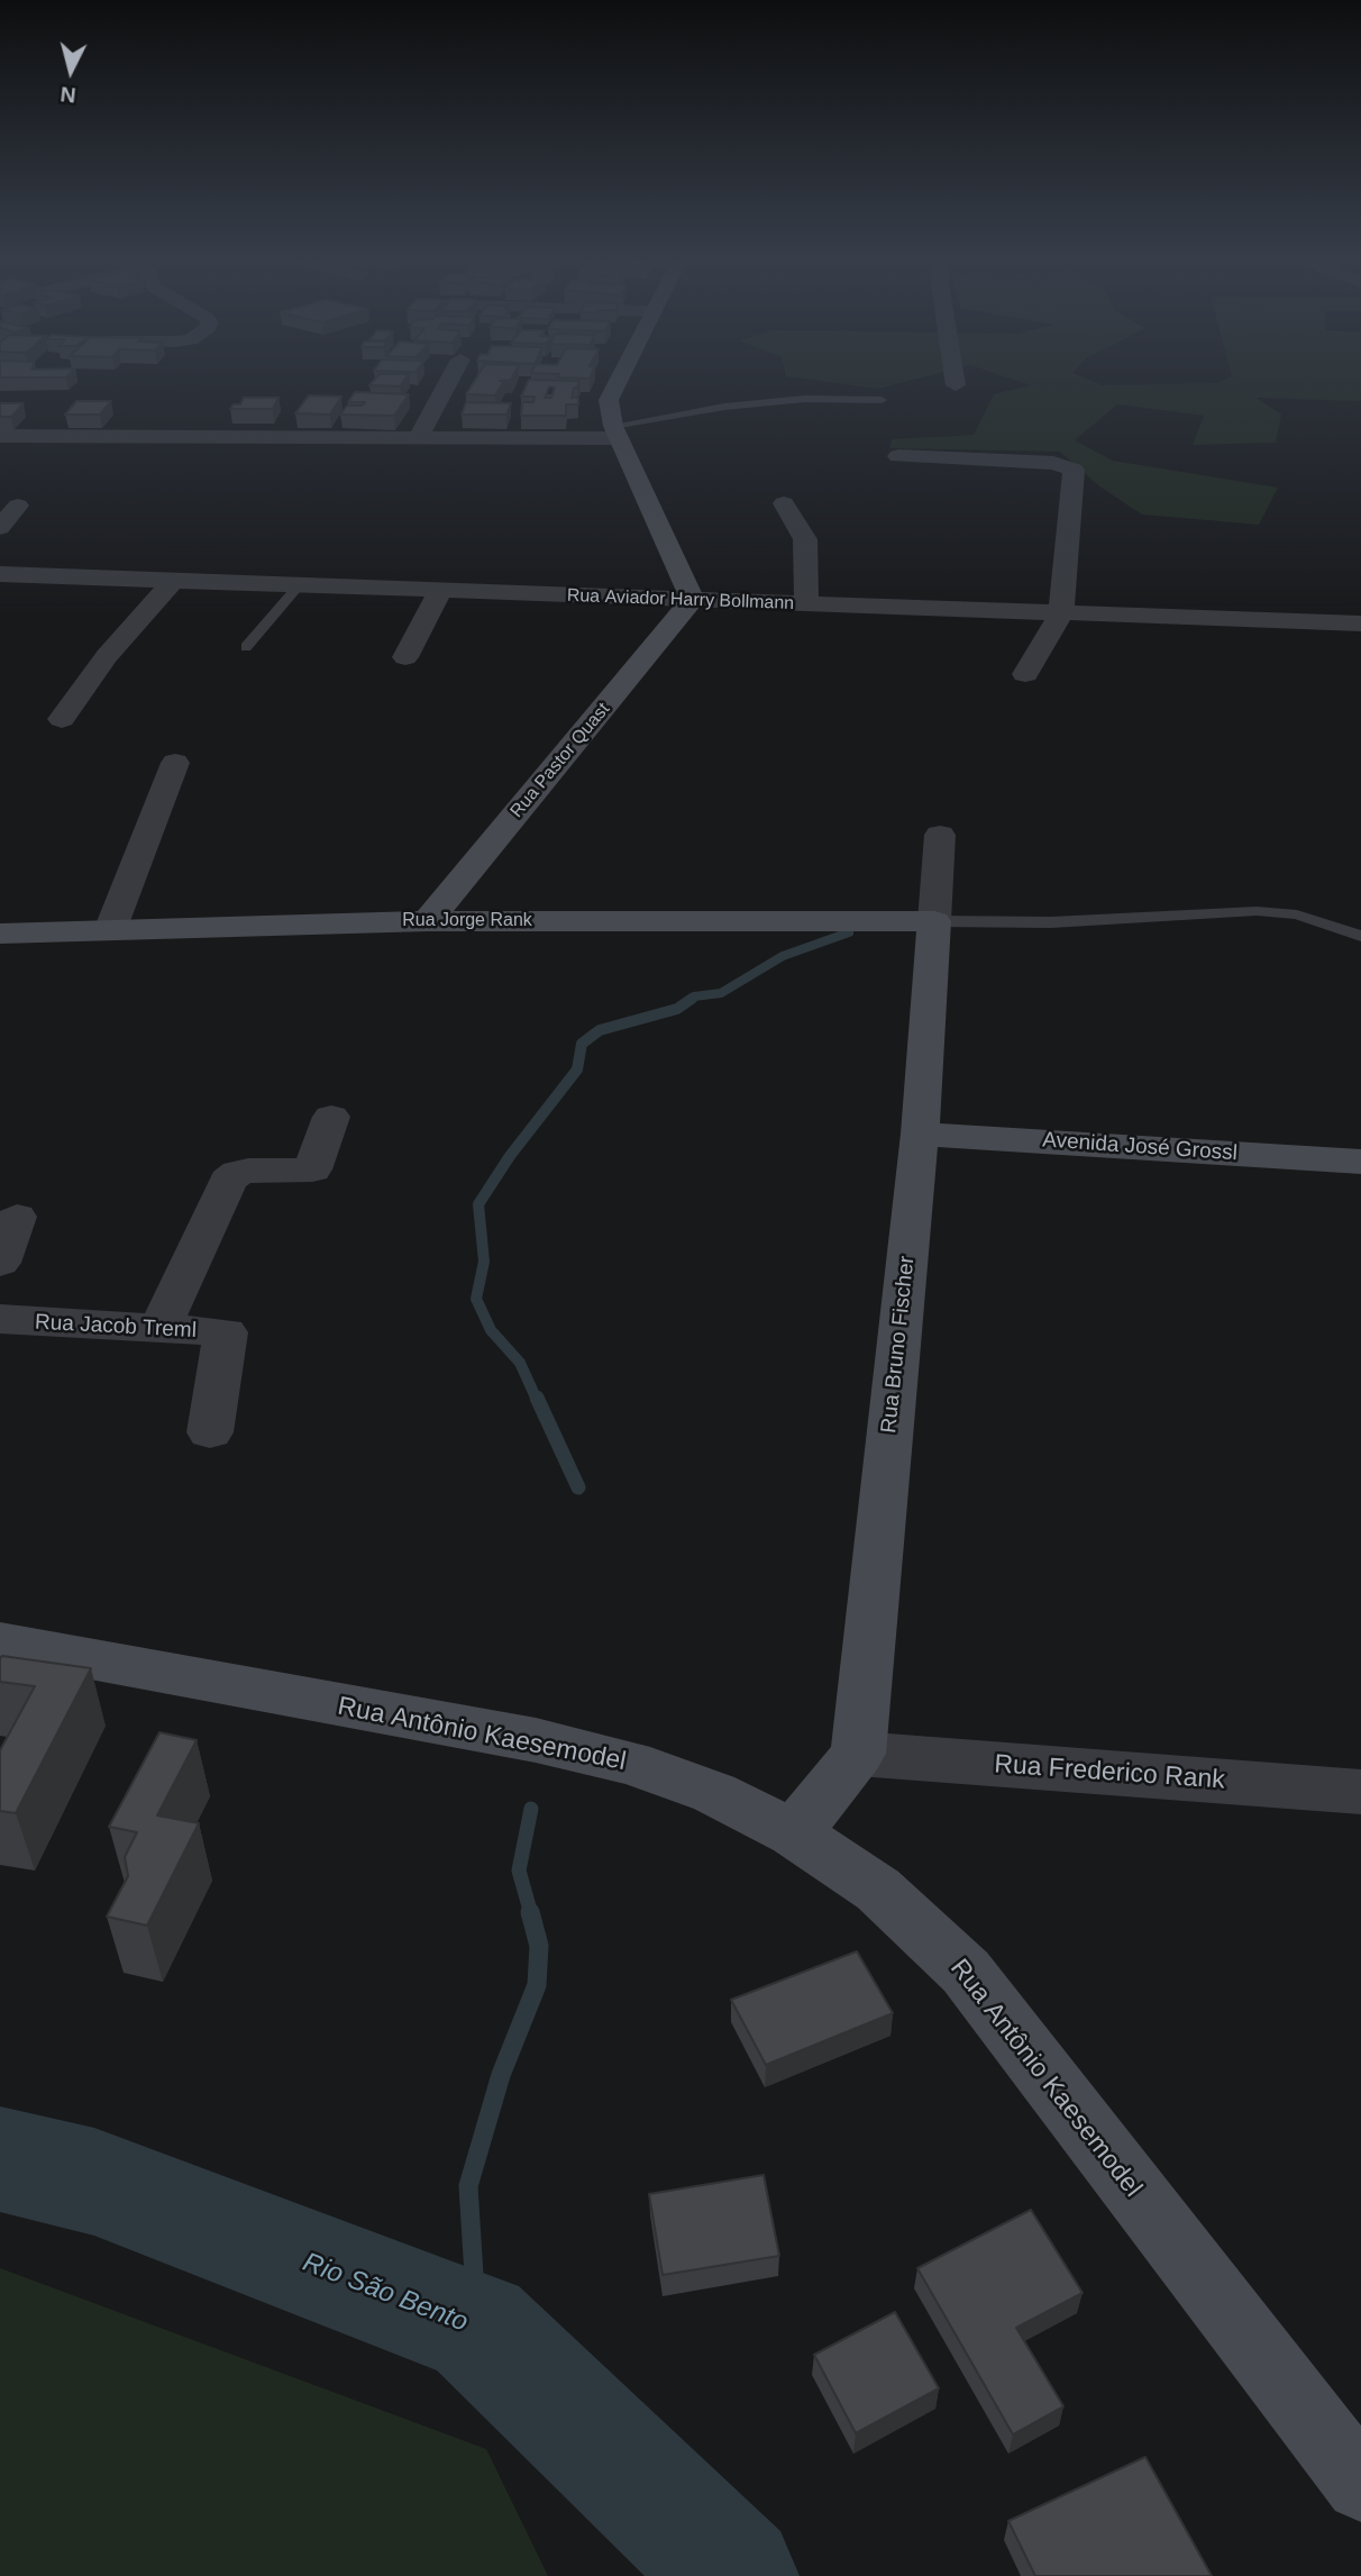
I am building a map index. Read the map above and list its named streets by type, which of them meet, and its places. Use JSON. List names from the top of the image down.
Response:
{
  "streets": {
    "street": [
      "Rua Aviador Harry Bollmann",
      "Rua Pastor Quast",
      "Rua Jorge Rank",
      "Avenida José Grossl",
      "Rua Jacob Treml",
      "Rua Bruno Fischer",
      "Rua Antônio Kaesemodel",
      "Rua Frederico Rank"
    ]
  },
  "crossings": [
    ["Rua Aviador Harry Bollmann", "Rua Pastor Quast"],
    ["Rua Pastor Quast", "Rua Jorge Rank"],
    ["Rua Jorge Rank", "Rua Bruno Fischer"],
    ["Avenida José Grossl", "Rua Bruno Fischer"],
    ["Rua Bruno Fischer", "Rua Frederico Rank"]
  ],
  "water": ["Rio São Bento"],
  "north": "bottom"
}
